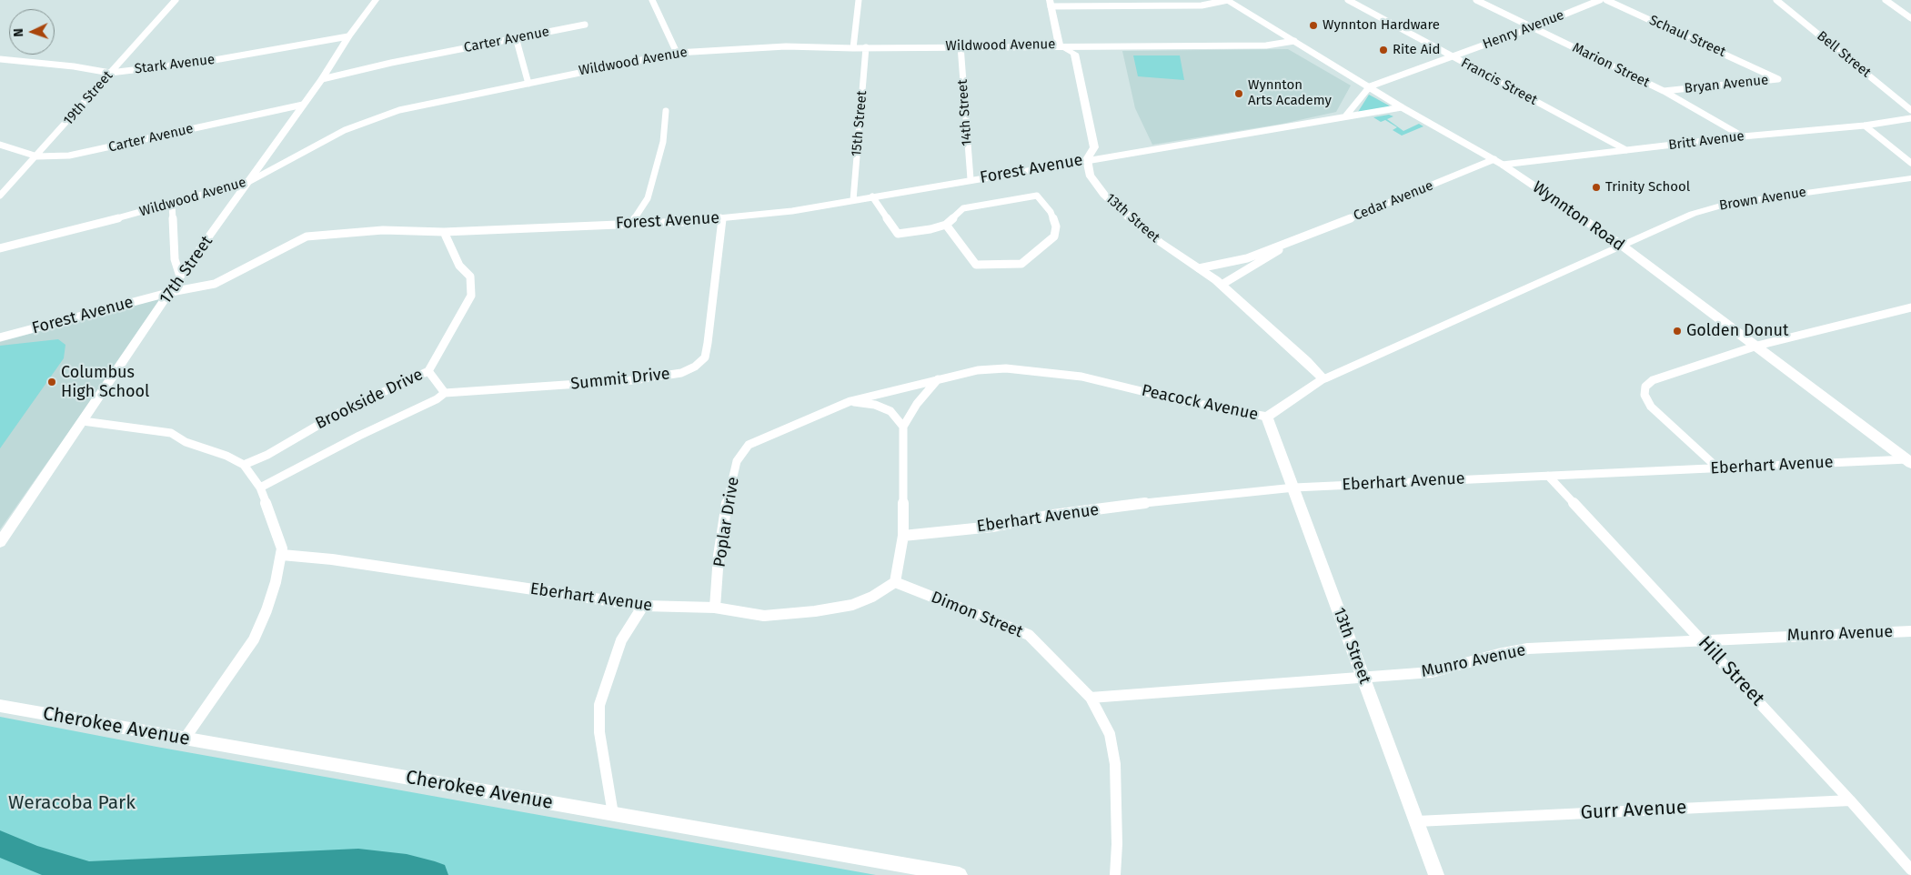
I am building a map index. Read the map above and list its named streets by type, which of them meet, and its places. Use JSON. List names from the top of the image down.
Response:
{
  "streets": {
    "main road": ["Wynnton Road", "13th Street", "Peacock Avenue"],
    "street": [
      "Henry Avenue",
      "Schaul Street",
      "Carter Avenue",
      "Wildwood Avenue",
      "Bell Street",
      "Stark Avenue",
      "Marion Street",
      "Francis Street",
      "Bryan Avenue",
      "19th Street",
      "14th Street",
      "15th Street",
      "Britt Avenue",
      "Forest Avenue",
      "Brown Avenue",
      "Cedar Avenue",
      "17th Street",
      "Summit Drive",
      "Brookside Drive",
      "Eberhart Avenue",
      "Poplar Drive",
      "Dimon Street",
      "Munro Avenue",
      "Hill Street",
      "Cherokee Avenue",
      "Gurr Avenue"
    ]
  },
  "crossings": [
    ["Henry Avenue", "Marion Street"],
    ["Henry Avenue", "Francis Street"],
    ["Henry Avenue", "Wynnton Road"],
    ["Schaul Street", "Bryan Avenue"],
    ["Carter Avenue", "19th Street"],
    ["Carter Avenue", "17th Street"],
    ["Wildwood Avenue", "14th Street"],
    ["Wildwood Avenue", "15th Street"],
    ["Wildwood Avenue", "Wynnton Road"],
    ["Wildwood Avenue", "17th Street"],
    ["Stark Avenue", "19th Street"],
    ["Stark Avenue", "17th Street"],
    ["Marion Street", "Bryan Avenue"],
    ["Marion Street", "Britt Avenue"],
    ["Francis Street", "Britt Avenue"],
    ["14th Street", "Forest Avenue"],
    ["15th Street", "Forest Avenue"],
    ["Britt Avenue", "Cedar Avenue"],
    ["Britt Avenue", "Wynnton Road"],
    ["Forest Avenue", "Wynnton Road"],
    ["Forest Avenue", "13th Street"],
    ["Forest Avenue", "17th Street"],
    ["Forest Avenue", "Summit Drive"],
    ["Forest Avenue", "Brookside Drive"],
    ["Brown Avenue", "Wynnton Road"],
    ["Brown Avenue", "Peacock Avenue"],
    ["Cedar Avenue", "Wynnton Road"],
    ["Wynnton Road", "Peacock Avenue"],
    ["Wynnton Road", "Eberhart Avenue"],
    ["13th Street", "Peacock Avenue"],
    ["13th Street", "Eberhart Avenue"],
    ["13th Street", "Munro Avenue"],
    ["13th Street", "Gurr Avenue"],
    ["Summit Drive", "Brookside Drive"],
    ["Peacock Avenue", "Poplar Drive"],
    ["Eberhart Avenue", "Poplar Drive"],
    ["Eberhart Avenue", "Dimon Street"],
    ["Eberhart Avenue", "Hill Street"],
    ["Dimon Street", "Munro Avenue"],
    ["Munro Avenue", "Hill Street"],
    ["Hill Street", "Gurr Avenue"]
  ],
  "parks": ["Weracoba Park"],
  "places": [
    "Wynnton Hardware",
    "Rite Aid",
    "Wynnton Arts Academy",
    "Trinity School",
    "Golden Donut",
    "Columbus High School"
  ],
  "north": "left"
}
